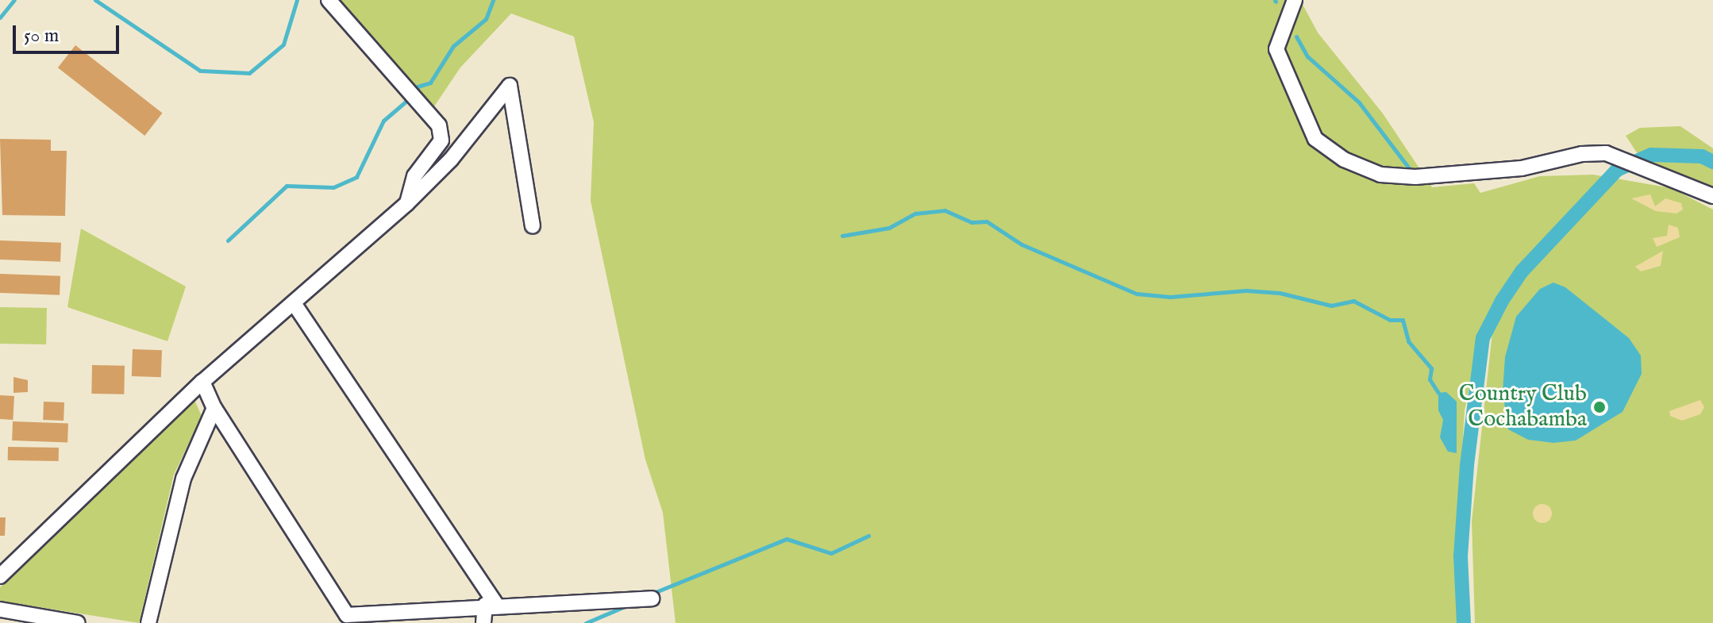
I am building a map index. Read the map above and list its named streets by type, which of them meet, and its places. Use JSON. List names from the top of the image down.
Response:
{
  "places": ["Country Club Cochabamba"],
  "scale_bar": "50 m"
}
